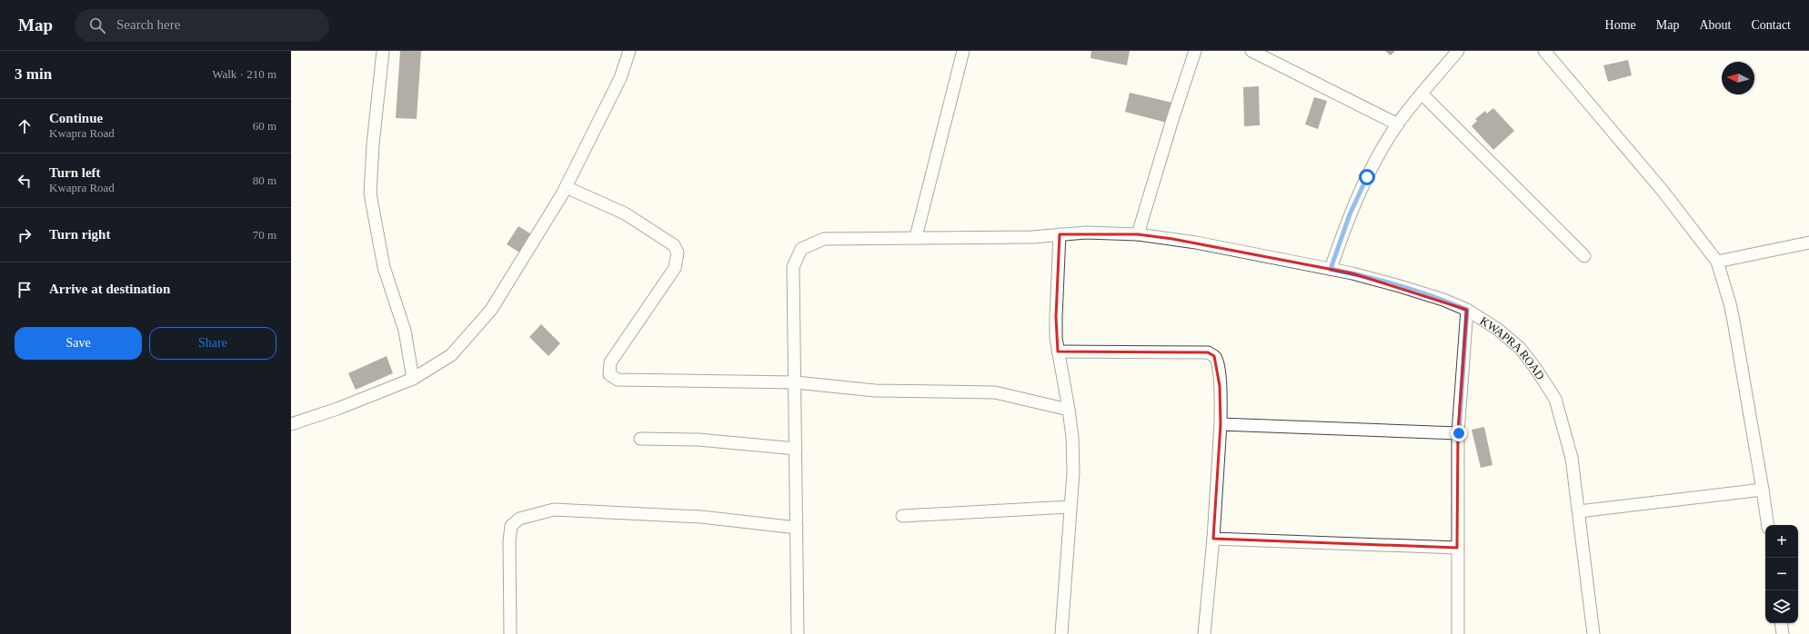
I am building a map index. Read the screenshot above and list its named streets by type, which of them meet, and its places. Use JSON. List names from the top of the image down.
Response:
{
  "streets": {
    "street": ["KWAPRA ROAD"]
  },
  "north": "left",
  "page": {
    "header": "Map",
    "search": "Search here",
    "nav": [
      "Home",
      "Map",
      "About",
      "Contact"
    ],
    "heading": ["3 min", "Walk · 210 m"],
    "list": [
      ["Continue", "Kwapra Road", "60 m"],
      ["Turn left", "Kwapra Road", "80 m"],
      ["Turn right", "70 m"],
      "Arrive at destination"
    ],
    "buttons": ["Save", "Share"],
    "map_buttons": ["+", "−"]
  }
}
